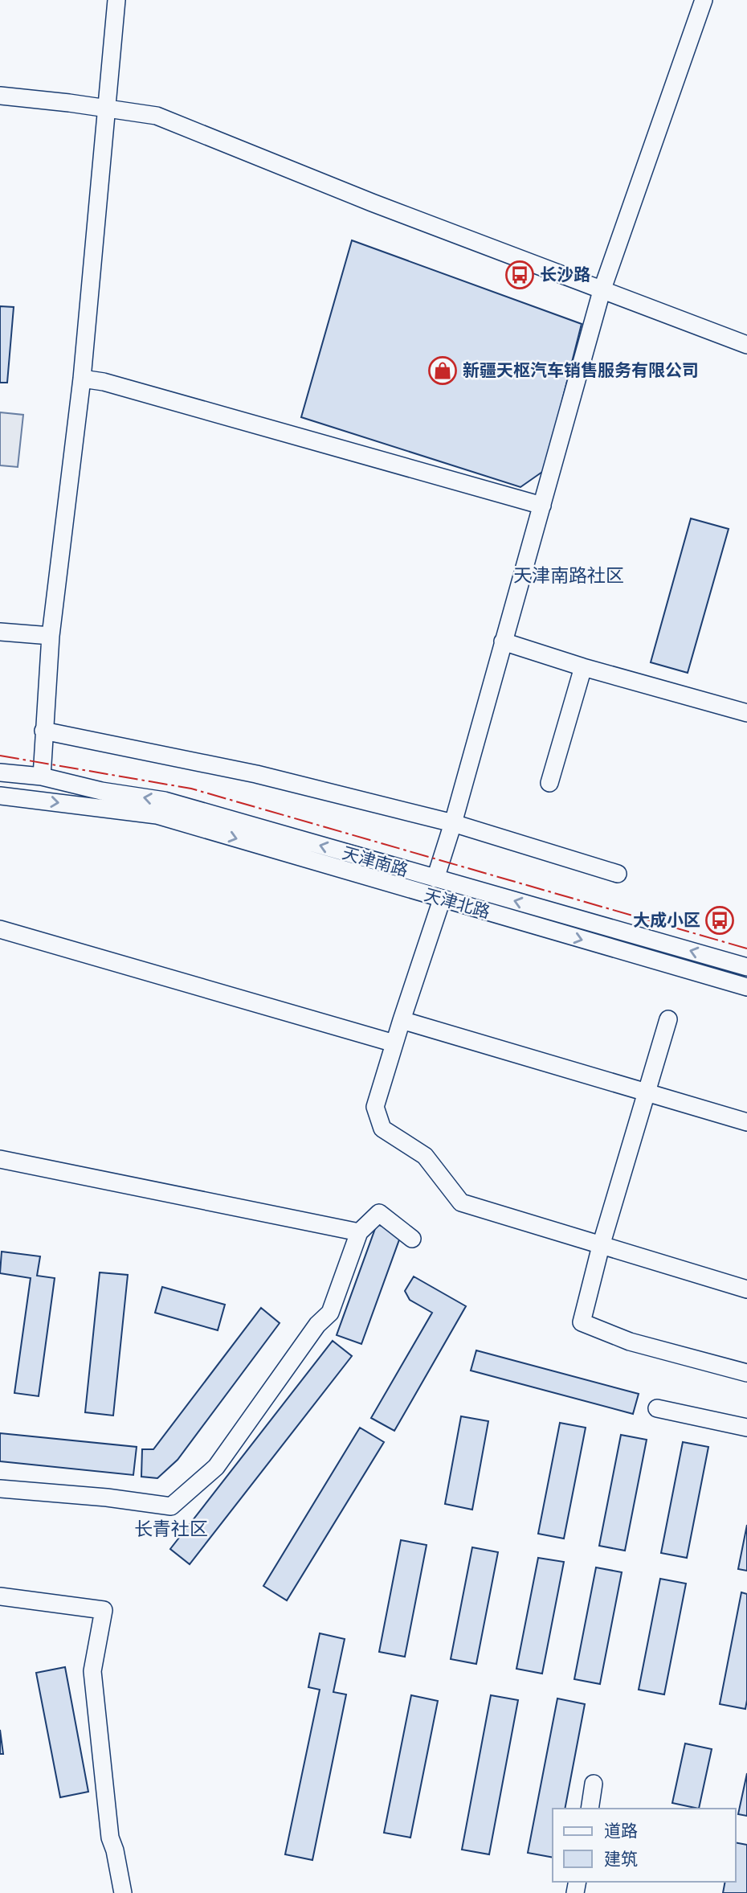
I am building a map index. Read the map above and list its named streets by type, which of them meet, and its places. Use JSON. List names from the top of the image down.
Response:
{
  "streets": {
    "street": ["天津南路", "天津北路"]
  },
  "districts": ["天津南路社区", "长青社区"],
  "places": {
    "bus stop": ["长沙路", "大成小区"],
    "shop": ["新疆天枢汽车销售服务有限公司"]
  },
  "legend": ["道路", "建筑"]
}
